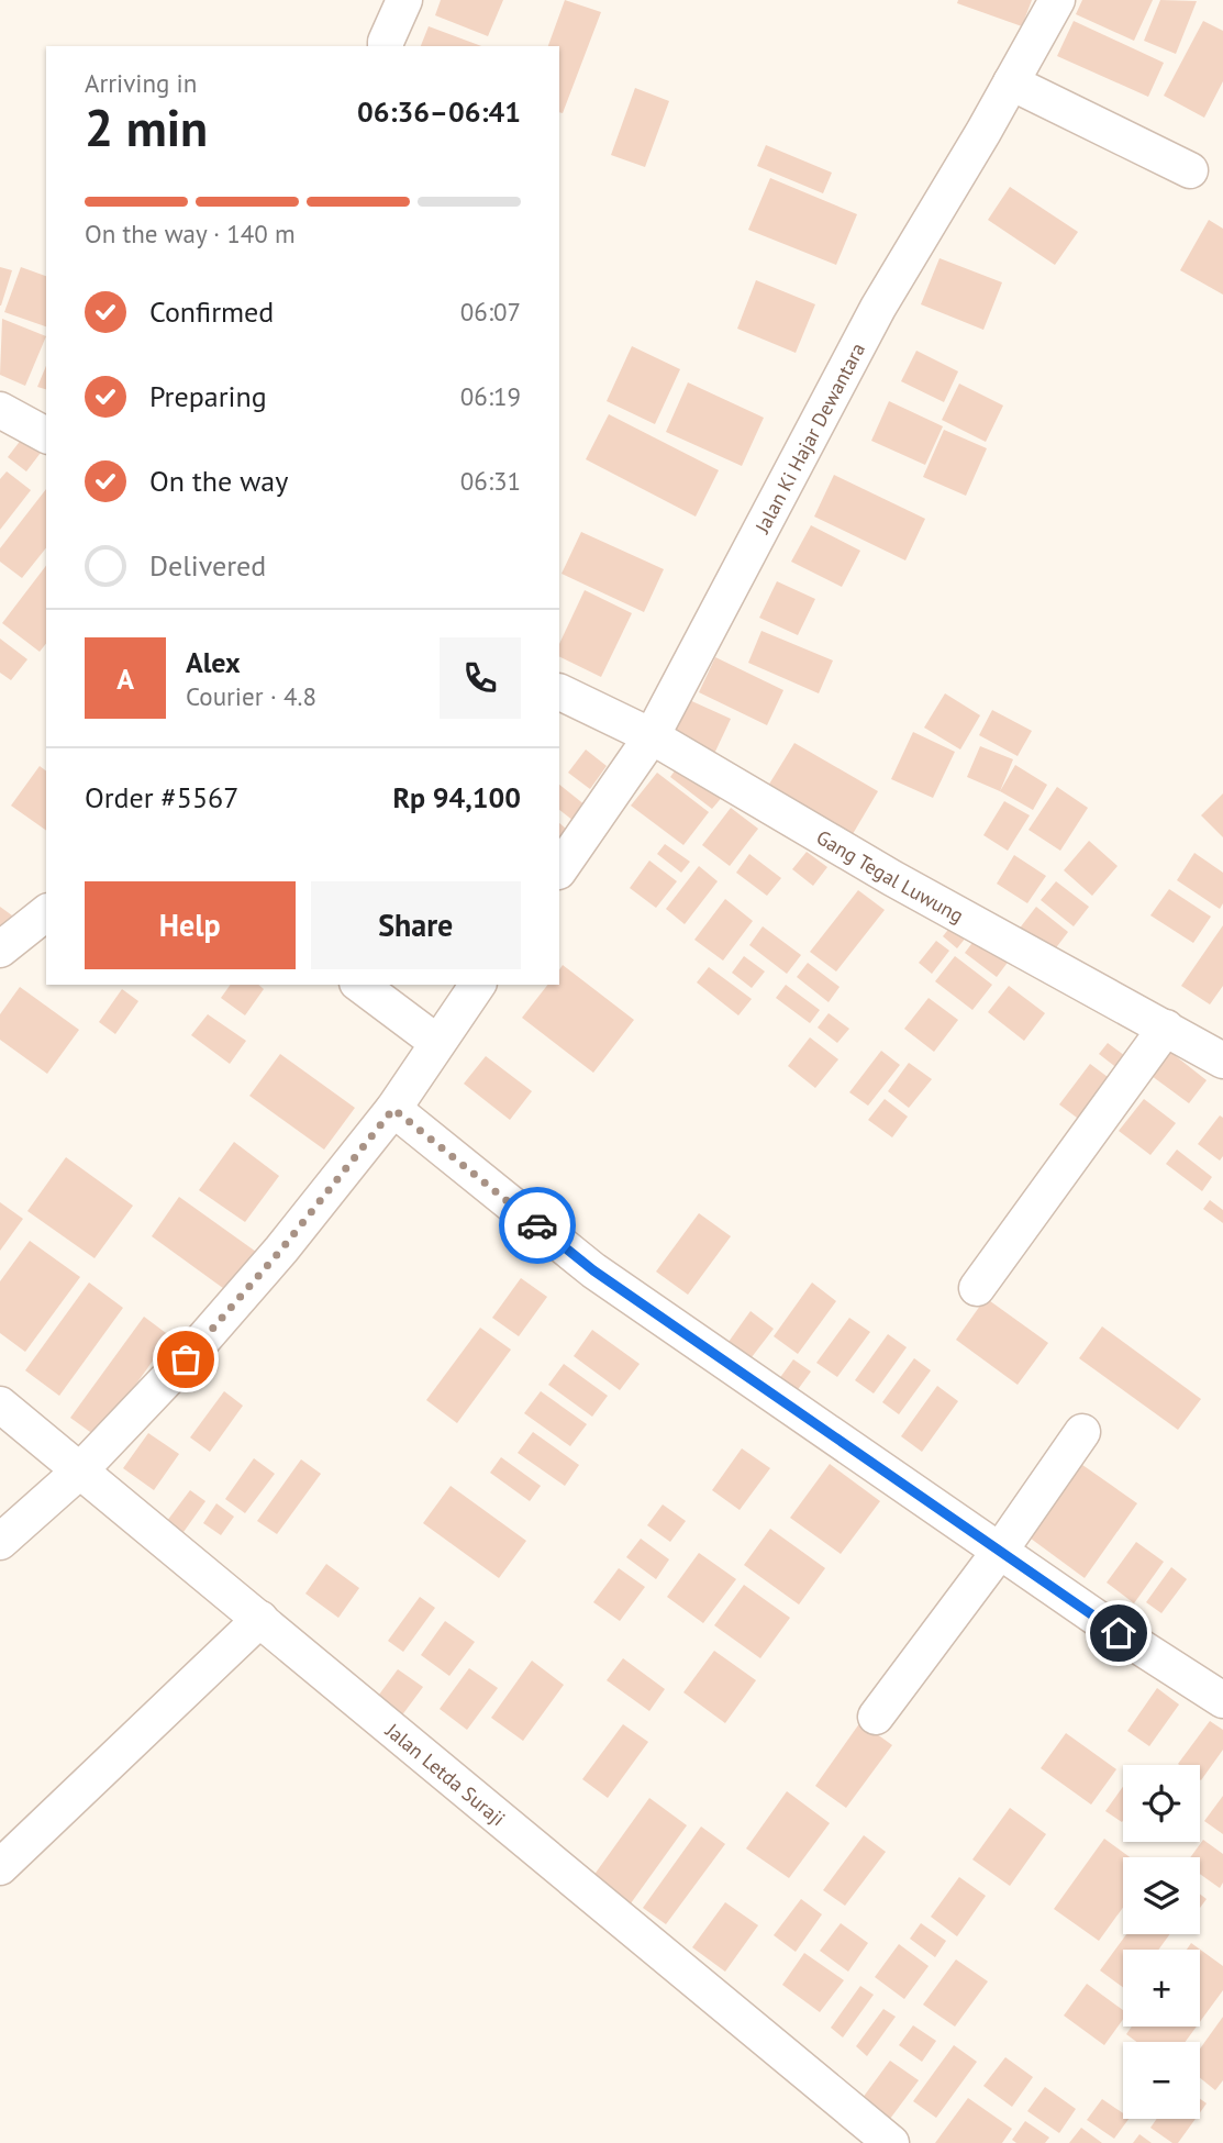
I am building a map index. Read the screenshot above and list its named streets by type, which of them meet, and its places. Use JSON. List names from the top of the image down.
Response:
{
  "streets": {
    "street": ["Jalan Ki Hajar Dewantara", "Gang Tegal Luwung", "Jalan Letda Suraji"]
  },
  "crossings": [
    ["Jalan Ki Hajar Dewantara", "Gang Tegal Luwung"]
  ],
  "page": {
    "heading": ["2 min", "Arriving in", "06:36–06:41"],
    "panel": [
      "Alex",
      "Courier · 4.8",
      "Order #5567",
      "Rp 94,100"
    ],
    "bar": "On the way · 140 m",
    "list": [
      ["Confirmed", "06:07"],
      ["Preparing", "06:19"],
      ["On the way", "06:31"],
      "Delivered"
    ],
    "round": "A",
    "buttons": ["Help", "Share"],
    "map_buttons": ["+", "−"]
  }
}
